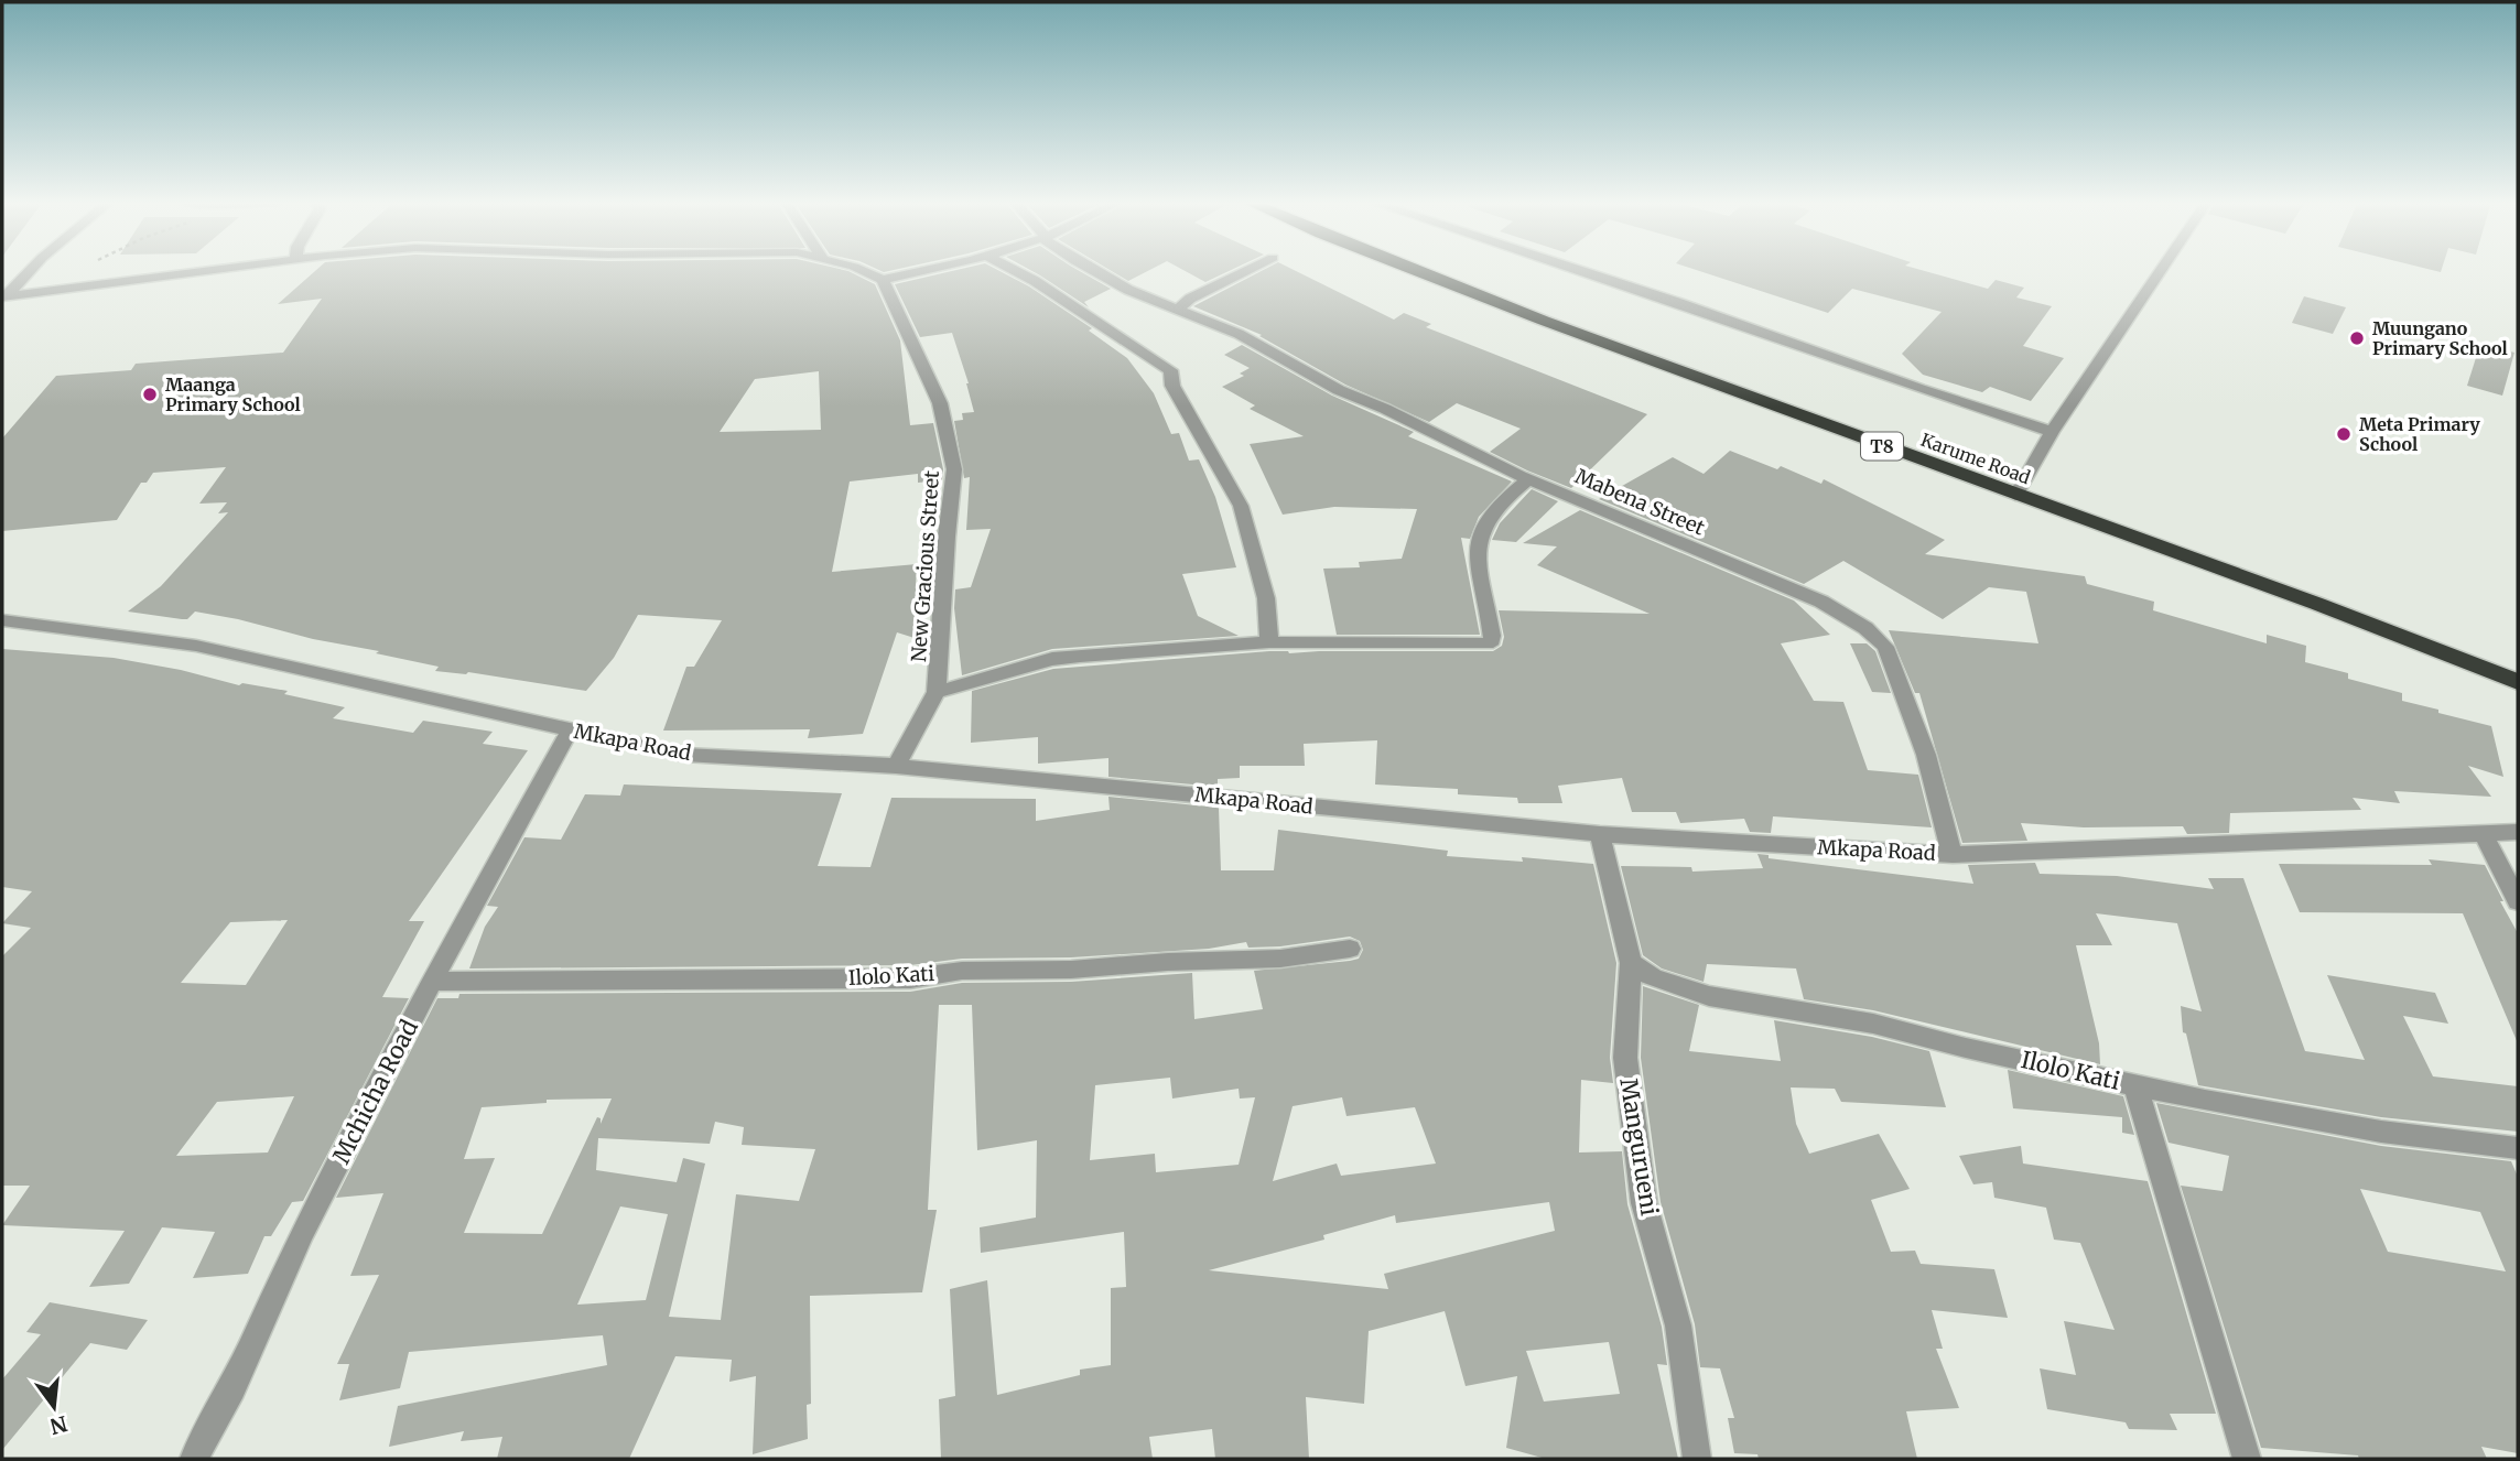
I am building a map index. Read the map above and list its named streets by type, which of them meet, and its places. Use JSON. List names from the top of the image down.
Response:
{
  "streets": {
    "highway": ["T8", "Karume Road"],
    "street": [
      "Mabena Street",
      "New Gracious Street",
      "Mkapa Road",
      "Ilolo Kati",
      "Mchicha Road",
      "Mangurueni"
    ]
  },
  "crossings": [
    ["Mabena Street", "Mkapa Road"],
    ["New Gracious Street", "Mkapa Road"],
    ["Mkapa Road", "Mchicha Road"],
    ["Mkapa Road", "Mangurueni"],
    ["Ilolo Kati", "Mchicha Road"],
    ["Ilolo Kati", "Mangurueni"]
  ],
  "places": ["Muungano Primary School", "Maanga Primary School", "Meta Primary School"],
  "north": "bottom"
}
